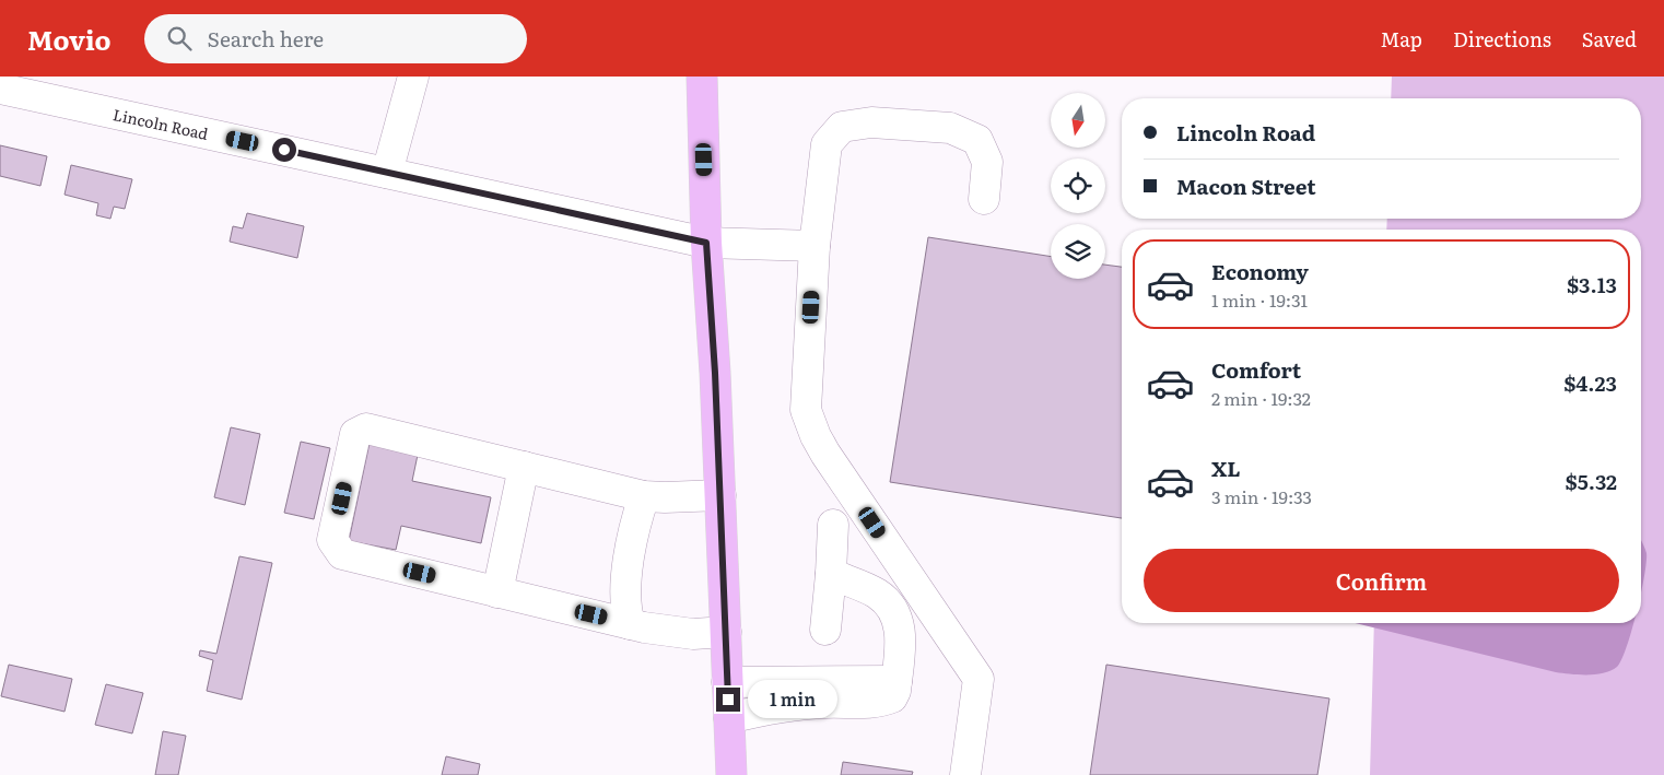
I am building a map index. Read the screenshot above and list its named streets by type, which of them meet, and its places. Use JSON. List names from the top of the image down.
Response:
{
  "streets": {
    "street": ["Lincoln Road"]
  },
  "north": "bottom",
  "page": {
    "header": "Movio",
    "search": "Search here",
    "nav": ["Map", "Directions", "Saved"],
    "banner": ["Lincoln Road", "Macon Street"],
    "list": [
      {
        "name": "Economy",
        "note": "1 min · 19:31",
        "value": "$3.13"
      },
      {
        "name": "Comfort",
        "note": "2 min · 19:32",
        "value": "$4.23"
      },
      {
        "name": "XL",
        "note": "3 min · 19:33",
        "value": "$5.32"
      }
    ],
    "buttons": "Confirm",
    "bubble": "1 min"
  }
}
